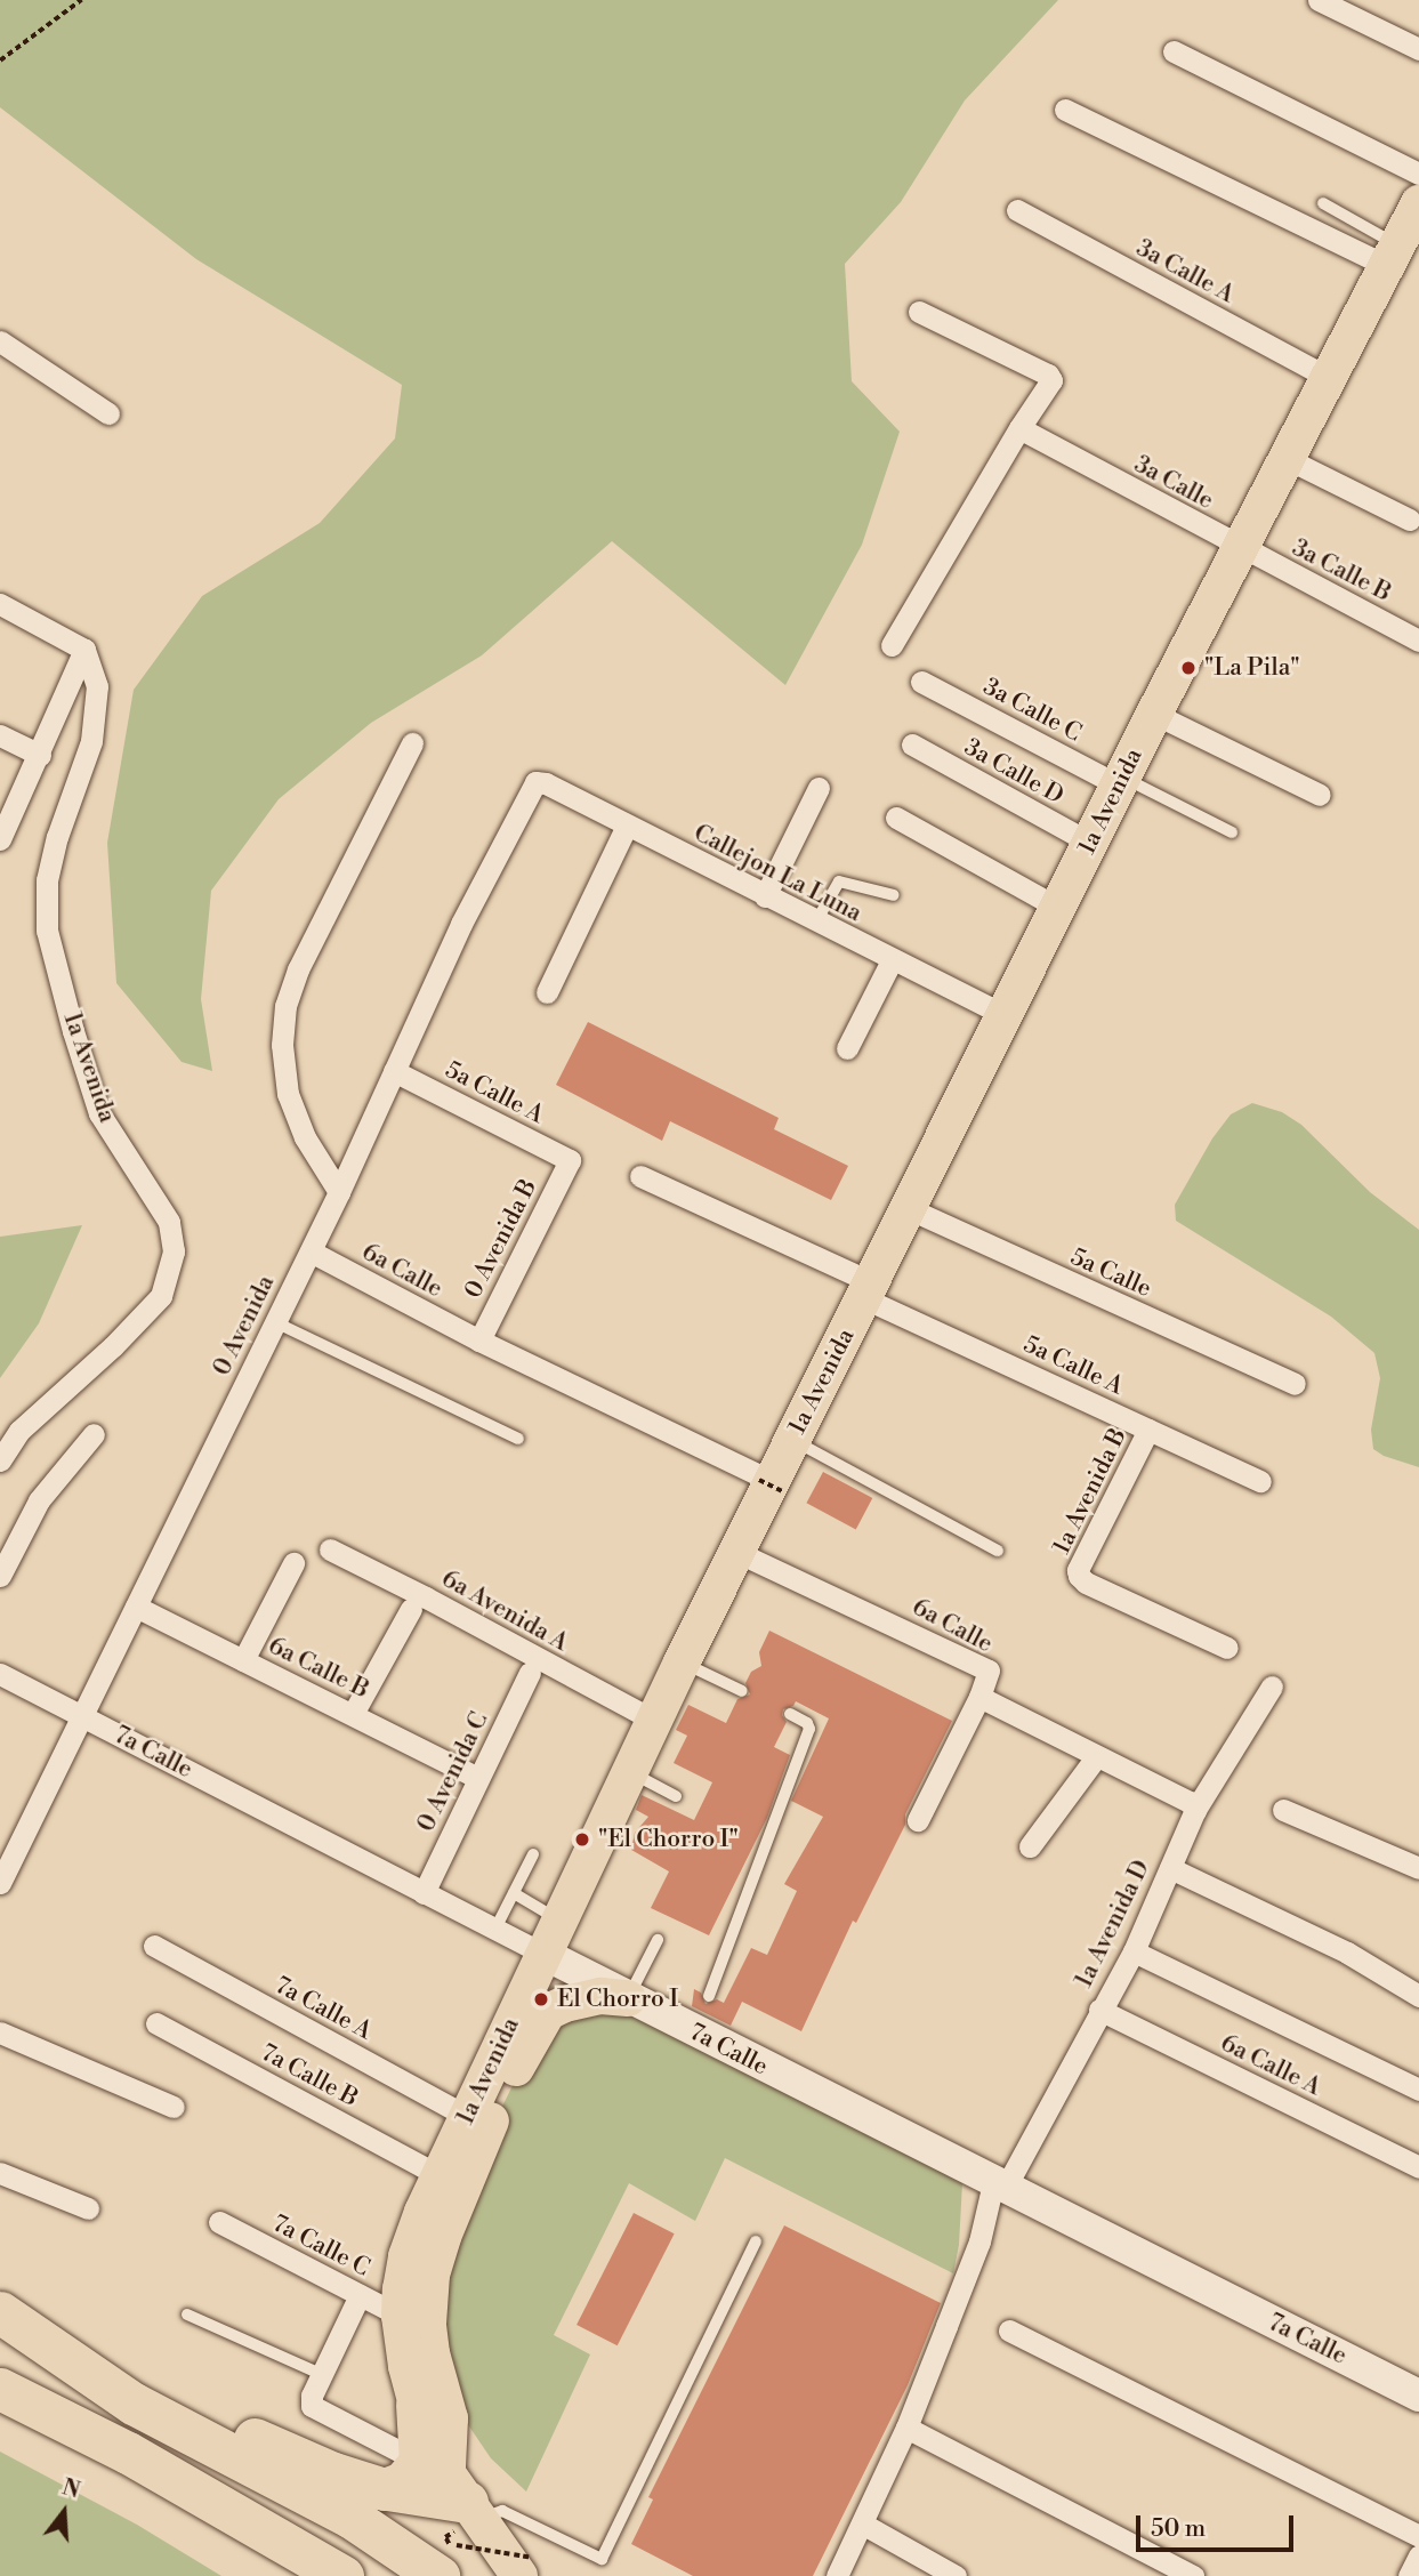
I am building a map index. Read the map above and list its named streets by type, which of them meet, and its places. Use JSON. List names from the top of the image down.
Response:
{
  "streets": {
    "main road": ["1a Avenida"],
    "street": [
      "3a Calle A",
      "3a Calle",
      "3a Calle B",
      "3a Calle C",
      "3a Calle D",
      "Callejon La Luna",
      "5a Calle A",
      "0 Avenida B",
      "6a Calle",
      "5a Calle",
      "0 Avenida",
      "1a Avenida B",
      "6a Avenida A",
      "6a Calle B",
      "7a Calle",
      "0 Avenida C",
      "1a Avenida D",
      "7a Calle A",
      "6a Calle A",
      "7a Calle B",
      "7a Calle C"
    ]
  },
  "crossings": [
    ["3a Calle A", "1a Avenida"],
    ["3a Calle", "3a Calle B"],
    ["3a Calle", "1a Avenida"],
    ["3a Calle B", "1a Avenida"],
    ["3a Calle C", "1a Avenida"],
    ["3a Calle D", "1a Avenida"],
    ["1a Avenida", "Callejon La Luna"],
    ["1a Avenida", "5a Calle A"],
    ["1a Avenida", "6a Calle"],
    ["1a Avenida", "5a Calle"],
    ["1a Avenida", "6a Avenida A"],
    ["1a Avenida", "7a Calle"],
    ["1a Avenida", "7a Calle A"],
    ["1a Avenida", "7a Calle B"],
    ["1a Avenida", "7a Calle C"],
    ["Callejon La Luna", "0 Avenida"],
    ["5a Calle A", "0 Avenida B"],
    ["5a Calle A", "0 Avenida"],
    ["5a Calle A", "1a Avenida B"],
    ["0 Avenida B", "6a Calle"],
    ["6a Calle", "0 Avenida"],
    ["0 Avenida", "6a Calle B"],
    ["0 Avenida", "7a Calle"],
    ["6a Calle B", "0 Avenida C"],
    ["7a Calle", "0 Avenida C"],
    ["7a Calle", "1a Avenida D"],
    ["1a Avenida D", "6a Calle A"]
  ],
  "places": ["\"La Pila\"", "\"El Chorro I\"", "El Chorro I"],
  "scale_bar": "50 m",
  "north": "top"
}
